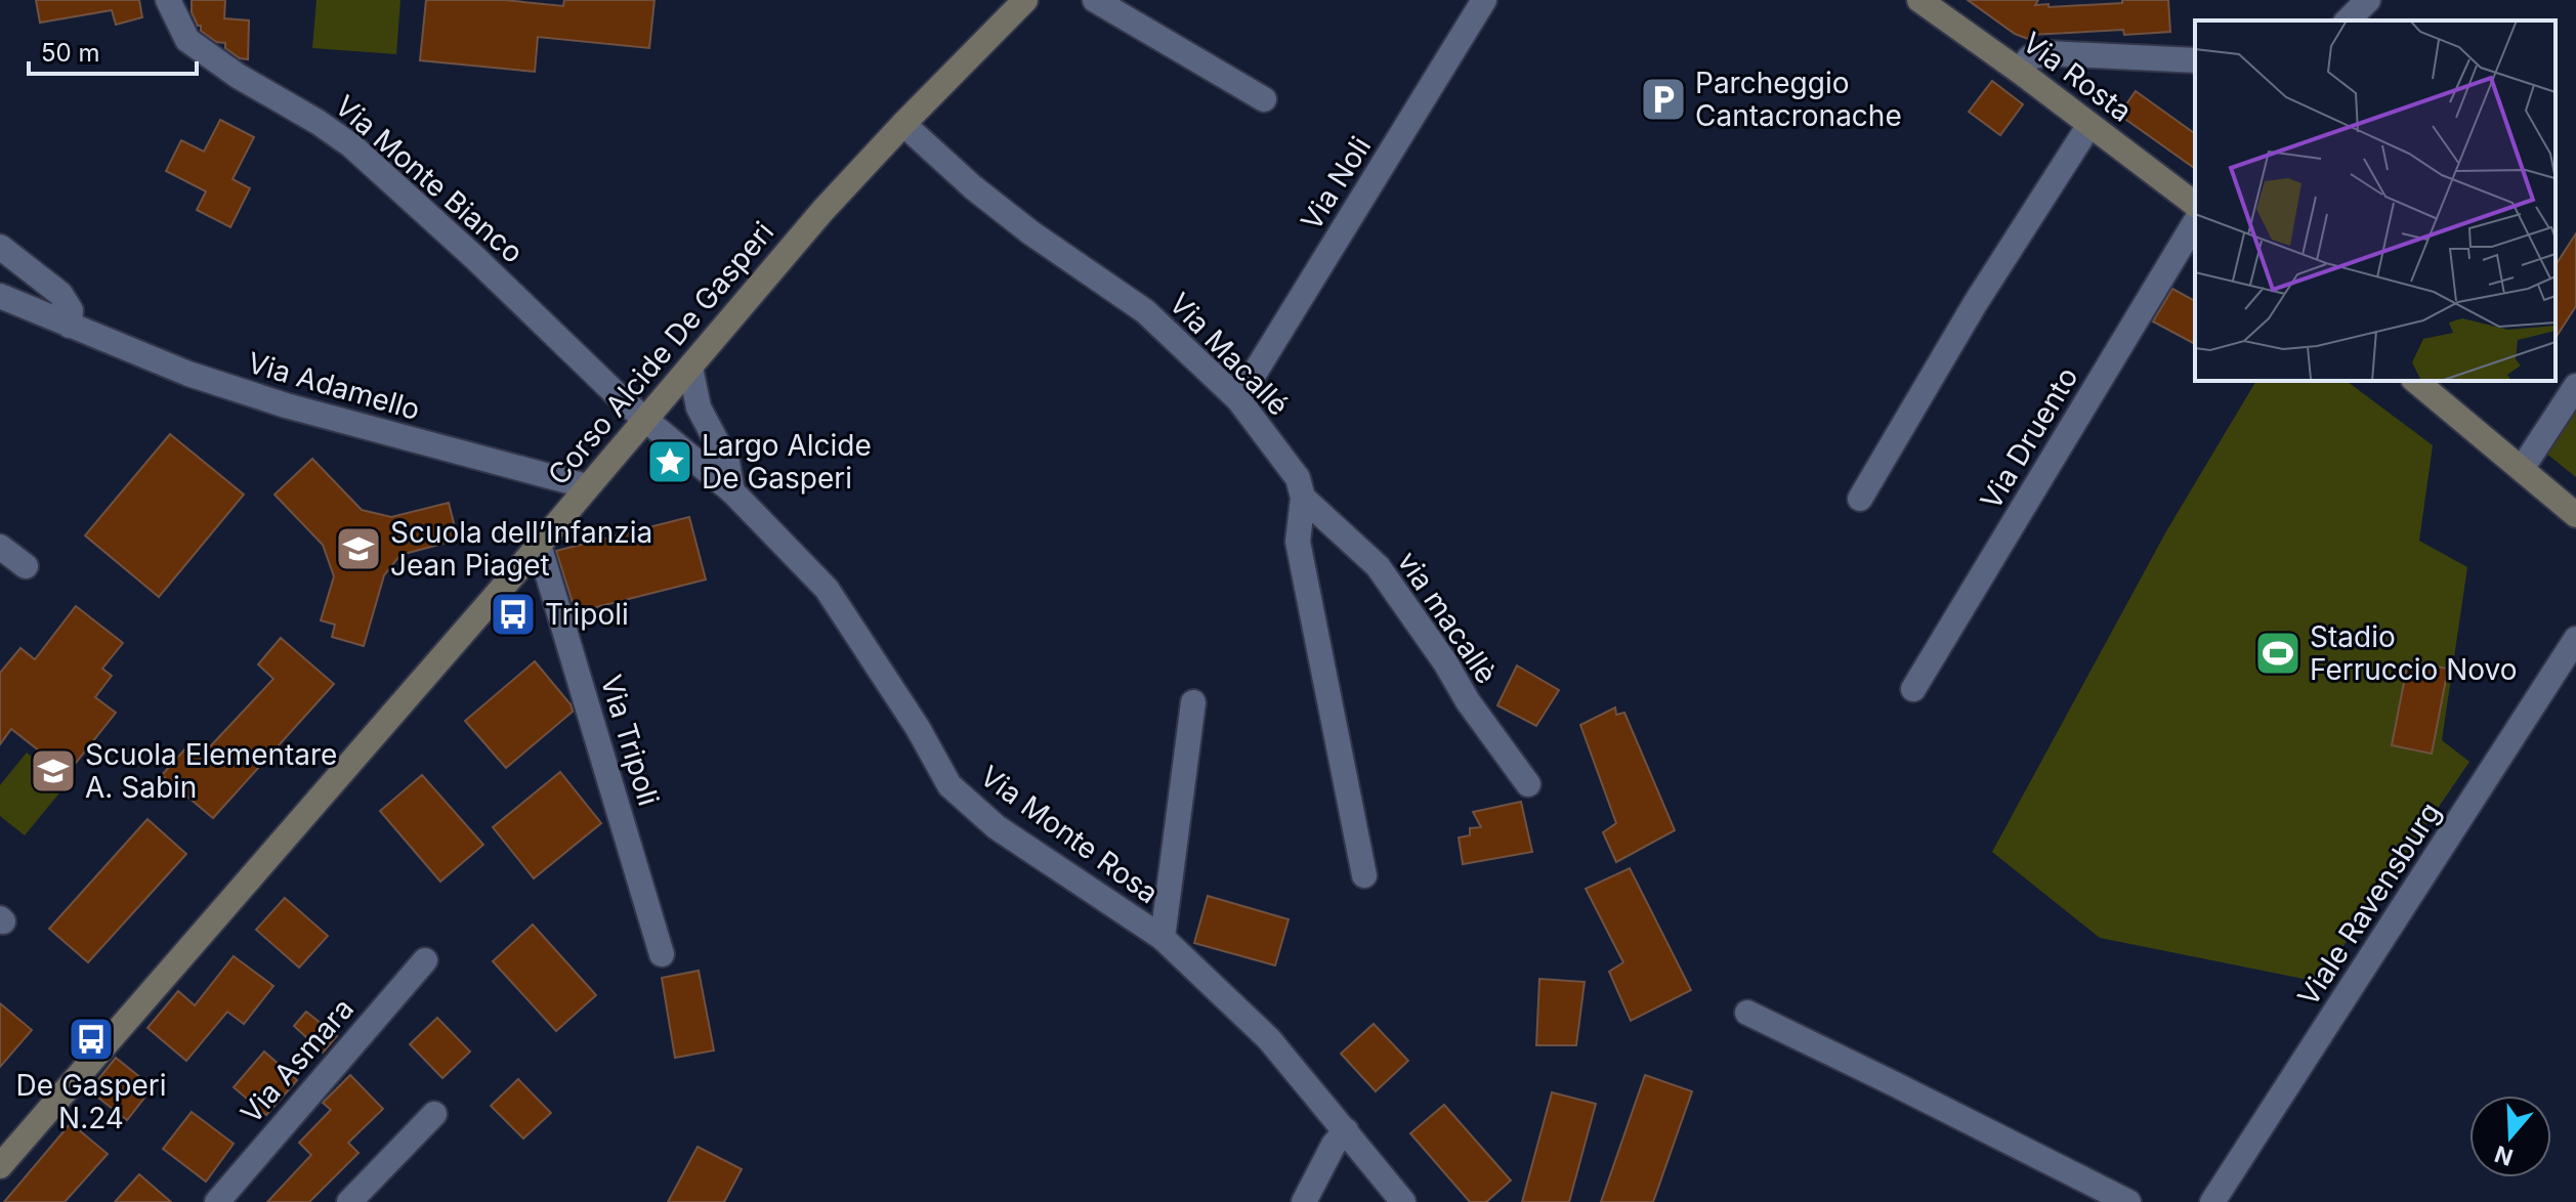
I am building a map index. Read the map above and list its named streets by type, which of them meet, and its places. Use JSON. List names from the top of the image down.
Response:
{
  "streets": {
    "street": [
      "Via Rosta",
      "Via Monte Bianco",
      "Via Noli",
      "Corso Alcide De Gasperi",
      "Via Macallé",
      "Via Adamello",
      "Via Druento",
      "via macallè",
      "Via Tripoli",
      "Via Monte Rosa",
      "Viale Ravensburg",
      "Via Asmara"
    ]
  },
  "crossings": [
    ["Via Monte Bianco", "Corso Alcide De Gasperi"],
    ["Via Noli", "Via Macallé"],
    ["Corso Alcide De Gasperi", "Via Macallé"],
    ["Corso Alcide De Gasperi", "Via Adamello"],
    ["Corso Alcide De Gasperi", "Via Tripoli"],
    ["Via Macallé", "via macallè"]
  ],
  "places": {
    "parking": ["Parcheggio Cantacronache"],
    "place": ["Largo Alcide De Gasperi"],
    "school or university": ["Scuola dell’Infanzia Jean Piaget", "Scuola Elementare A. Sabin"],
    "bus stop": ["Tripoli", "De Gasperi N.24"],
    "sports": ["Stadio Ferruccio Novo"]
  },
  "scale_bar": "50 m",
  "north": "bottom"
}
